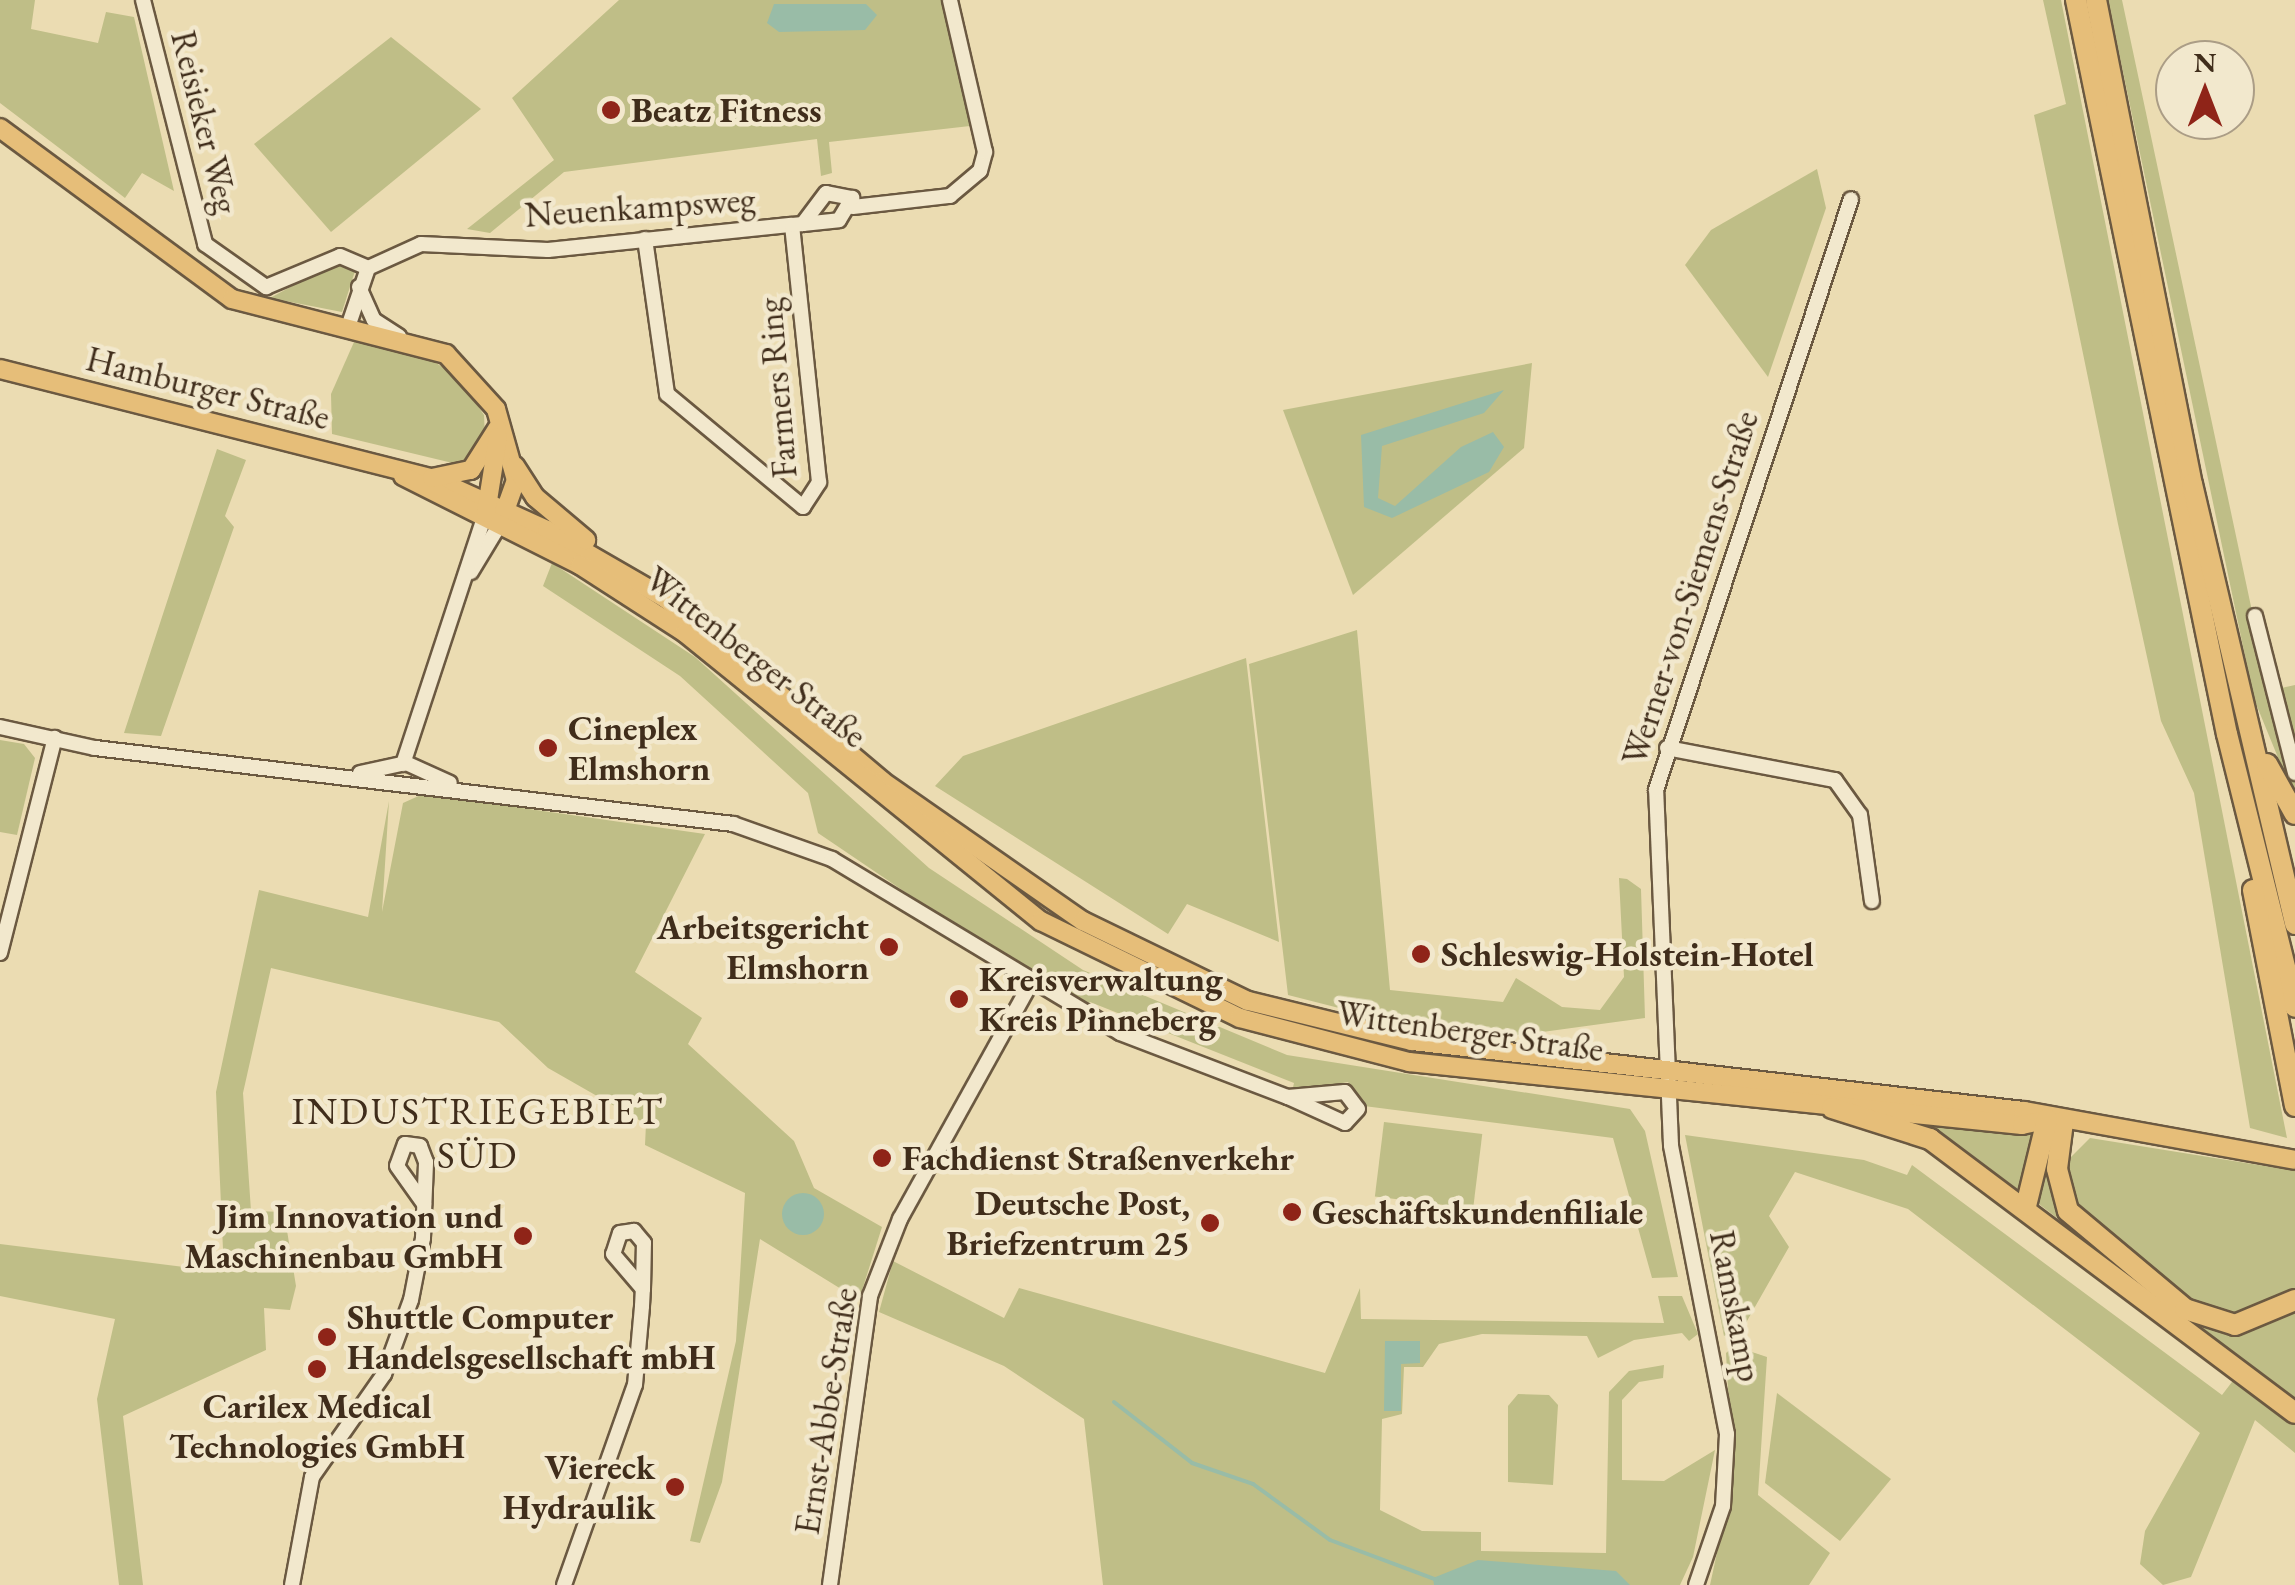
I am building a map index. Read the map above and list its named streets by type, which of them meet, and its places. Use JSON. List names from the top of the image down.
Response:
{
  "streets": {
    "main road": ["Hamburger Straße", "Wittenberger Straße"],
    "street": [
      "Reisieker Weg",
      "Neuenkampsweg",
      "Farmers Ring",
      "Werner-von-Siemens-Straße",
      "Ramskamp",
      "Ernst-Abbe-Straße"
    ]
  },
  "crossings": [
    ["Reisieker Weg", "Neuenkampsweg"],
    ["Neuenkampsweg", "Farmers Ring"],
    ["Hamburger Straße", "Wittenberger Straße"],
    ["Werner-von-Siemens-Straße", "Wittenberger Straße"],
    ["Werner-von-Siemens-Straße", "Ramskamp"],
    ["Wittenberger Straße", "Ramskamp"]
  ],
  "districts": ["INDUSTRIEGEBIET SÜD"],
  "places": [
    "Beatz Fitness",
    "Cineplex Elmshorn",
    "Arbeitsgericht Elmshorn",
    "Schleswig-Holstein-Hotel",
    "Kreisverwaltung Kreis Pinneberg",
    "Fachdienst Straßenverkehr",
    "Geschäftskundenfiliale",
    "Deutsche Post, Briefzentrum 25",
    "Jim Innovation und Maschinenbau GmbH",
    "Shuttle Computer Handelsgesellschaft mbH",
    "Carilex Medical Technologies GmbH",
    "Viereck Hydraulik"
  ],
  "north": "top"
}
